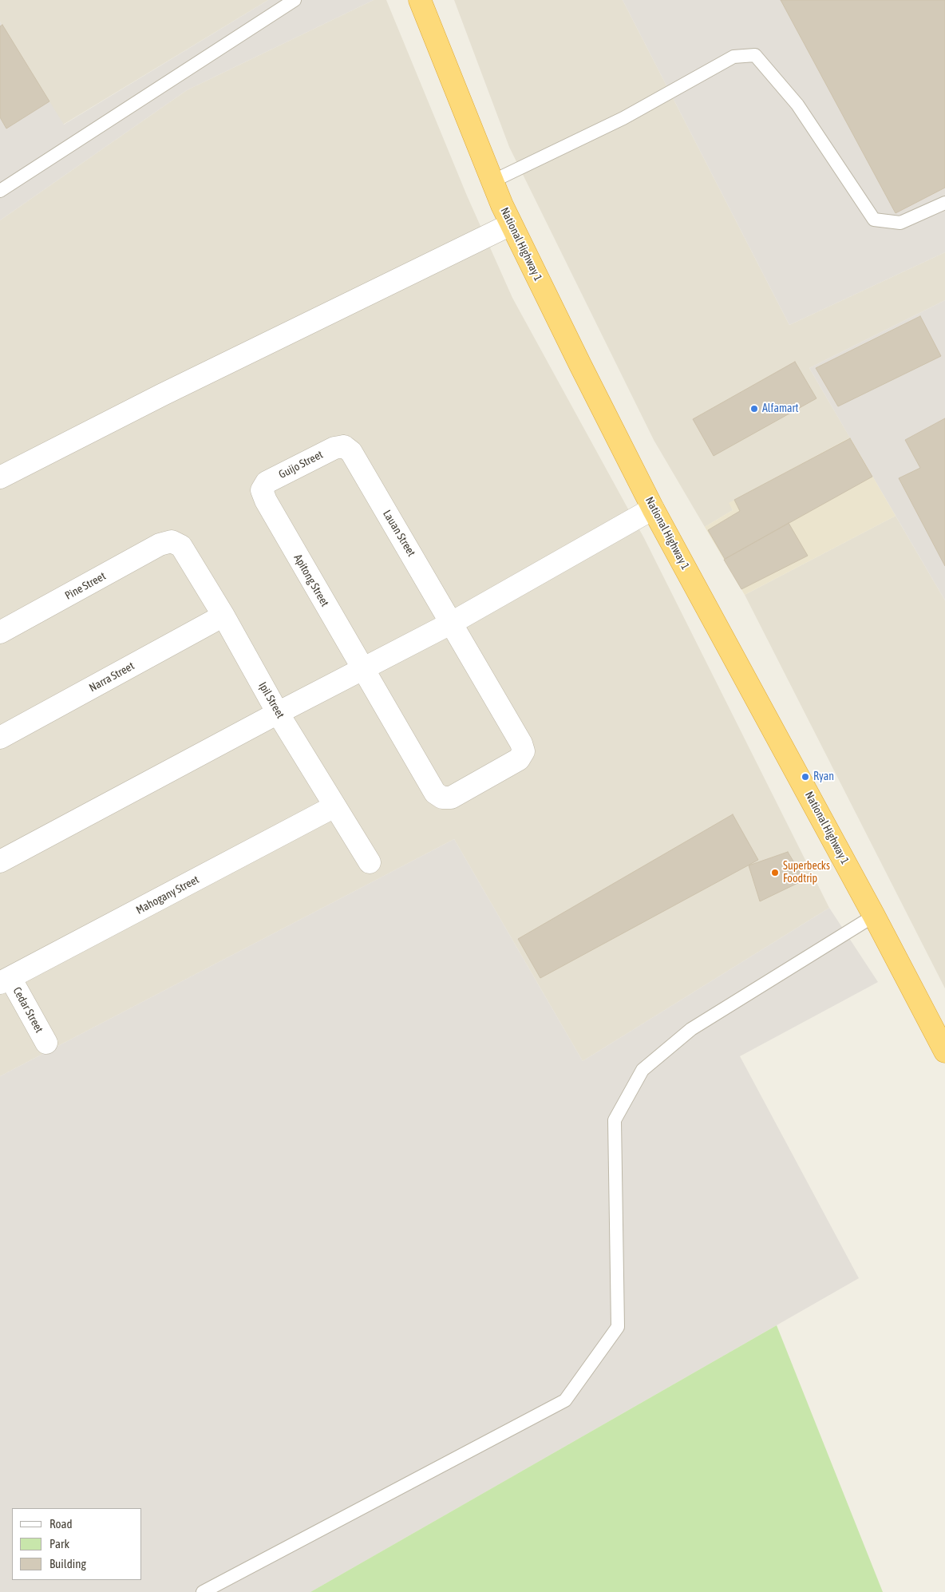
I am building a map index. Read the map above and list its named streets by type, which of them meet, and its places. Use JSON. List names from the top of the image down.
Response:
{
  "streets": {
    "highway": ["National Highway 1"],
    "street": [
      "Guijo Street",
      "Lauan Street",
      "Apitong Street",
      "Pine Street",
      "Narra Street",
      "Ipil Street",
      "Mahogany Street",
      "Cedar Street"
    ]
  },
  "crossings": [
    ["Guijo Street", "Lauan Street"],
    ["Guijo Street", "Apitong Street"],
    ["Lauan Street", "Apitong Street"],
    ["Pine Street", "Ipil Street"],
    ["Narra Street", "Ipil Street"],
    ["Ipil Street", "Mahogany Street"],
    ["Mahogany Street", "Cedar Street"]
  ],
  "places": ["Alfamart", "Ryan", "Superbecks Foodtrip"],
  "legend": ["Road", "Park", "Building"]
}
